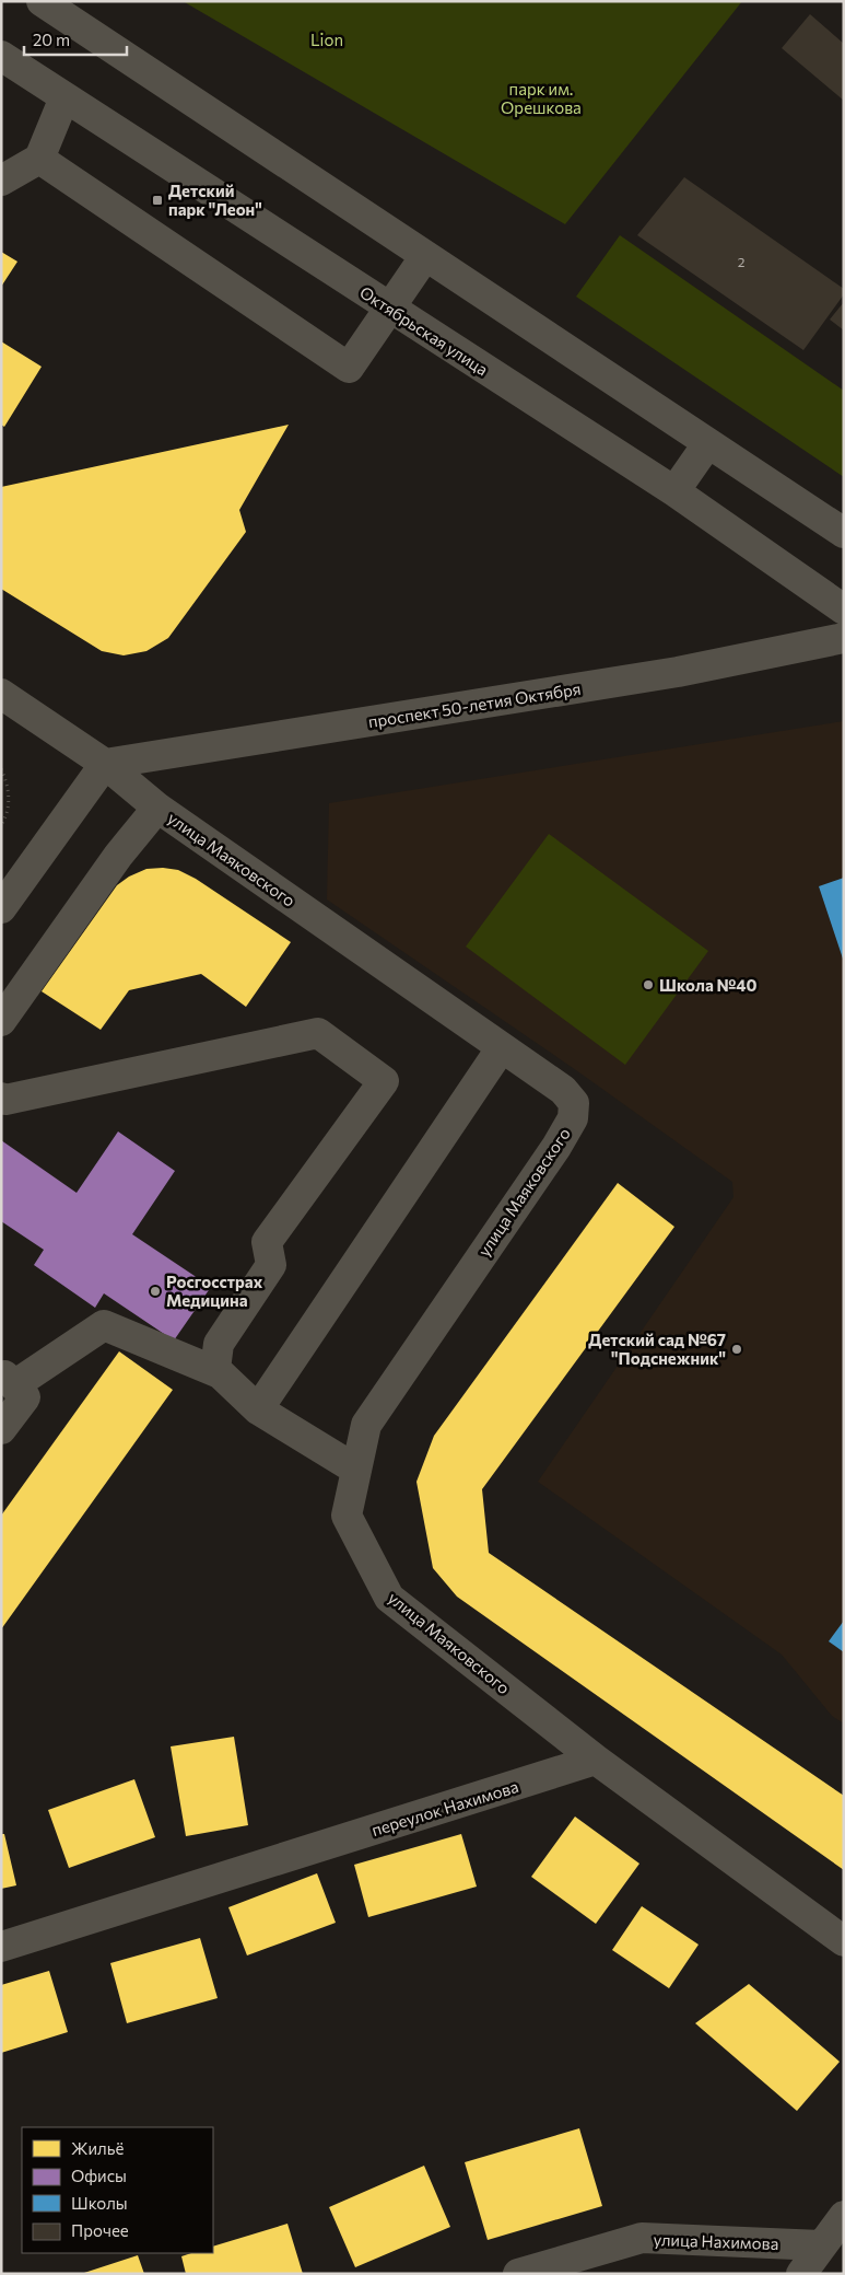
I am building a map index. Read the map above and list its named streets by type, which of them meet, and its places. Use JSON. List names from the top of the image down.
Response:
{
  "streets": {
    "street": [
      "Октябрьская улица",
      "проспект 50-летия Октября",
      "улица Маяковского",
      "переулок Нахимова",
      "улица Нахимова"
    ]
  },
  "crossings": [
    ["проспект 50-летия Октября", "улица Маяковского"],
    ["улица Маяковского", "переулок Нахимова"]
  ],
  "parks": ["Lion", "парк им. Орешкова"],
  "places": {
    "transit": ["Детский парк \"Леон\""],
    "other": ["Школа №40", "Росгосстрах Медицина", "Детский сад №67 \"Подснежник\""]
  },
  "house_numbers": ["2"],
  "legend": [
    "Жильё",
    "Офисы",
    "Школы",
    "Прочее"
  ],
  "scale_bar": "20 m"
}
